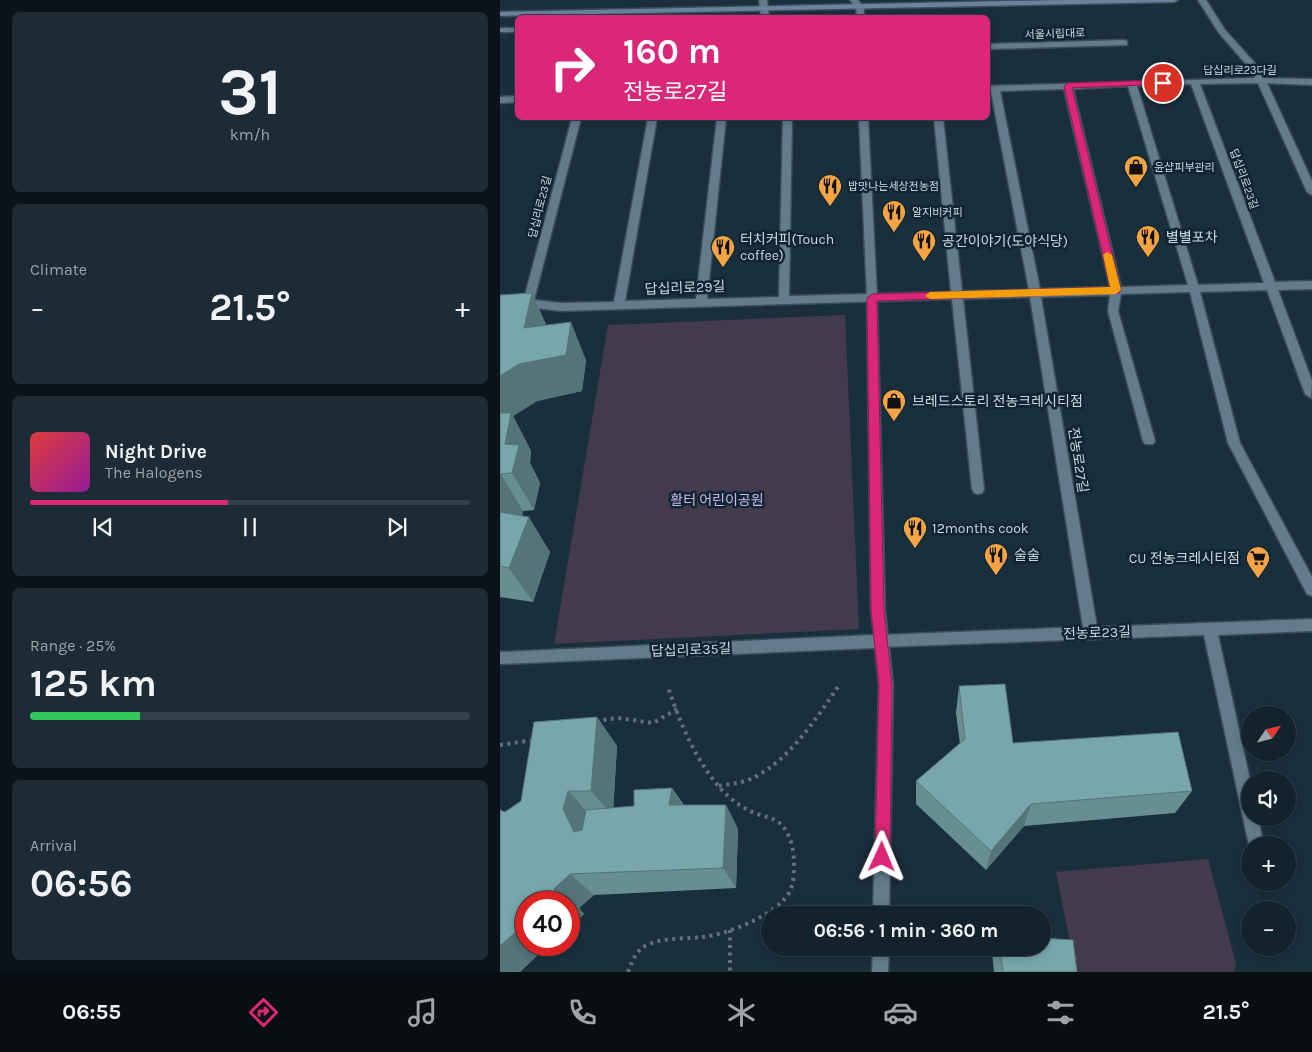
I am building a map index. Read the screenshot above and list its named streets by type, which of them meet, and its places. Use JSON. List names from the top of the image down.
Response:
{
  "streets": {
    "street": [
      "서울시립대로",
      "답십리로23다길",
      "답십리로23길",
      "답십리로29길",
      "전농로27길",
      "전농로23길",
      "답십리로35길"
    ]
  },
  "crossings": [
    ["답십리로23다길", "답십리로23길"],
    ["답십리로23길", "답십리로29길"],
    ["전농로27길", "전농로23길"],
    ["전농로23길", "답십리로35길"]
  ],
  "parks": ["활터 어린이공원"],
  "places": {
    "shop": ["윤샵피부관리", "브레드스토리 전농크레시티점"],
    "restaurant": [
      "밥맛나는세상전농점",
      "알지비커피",
      "별별포차",
      "공간이야기(도야식당)",
      "터치커피(Touch coffee)",
      "12months cook",
      "술술"
    ],
    "supermarket": ["CU 전농크레시티점"]
  },
  "north": "top right",
  "page": {
    "tile": [
      ["31", "km/h"],
      "Climate",
      ["Range · 25%", "125 km"],
      ["Arrival", "06:56"]
    ],
    "turn": ["160 m", "전농로27길"],
    "heat": ["−", "21.5°", "+"],
    "song": ["Night Drive", "The Halogens"],
    "map_buttons": ["+", "−"],
    "limit": "40",
    "trip": "06:56 · 1 min · 360 m",
    "tabs": ["06:55", "21.5°"]
  }
}
